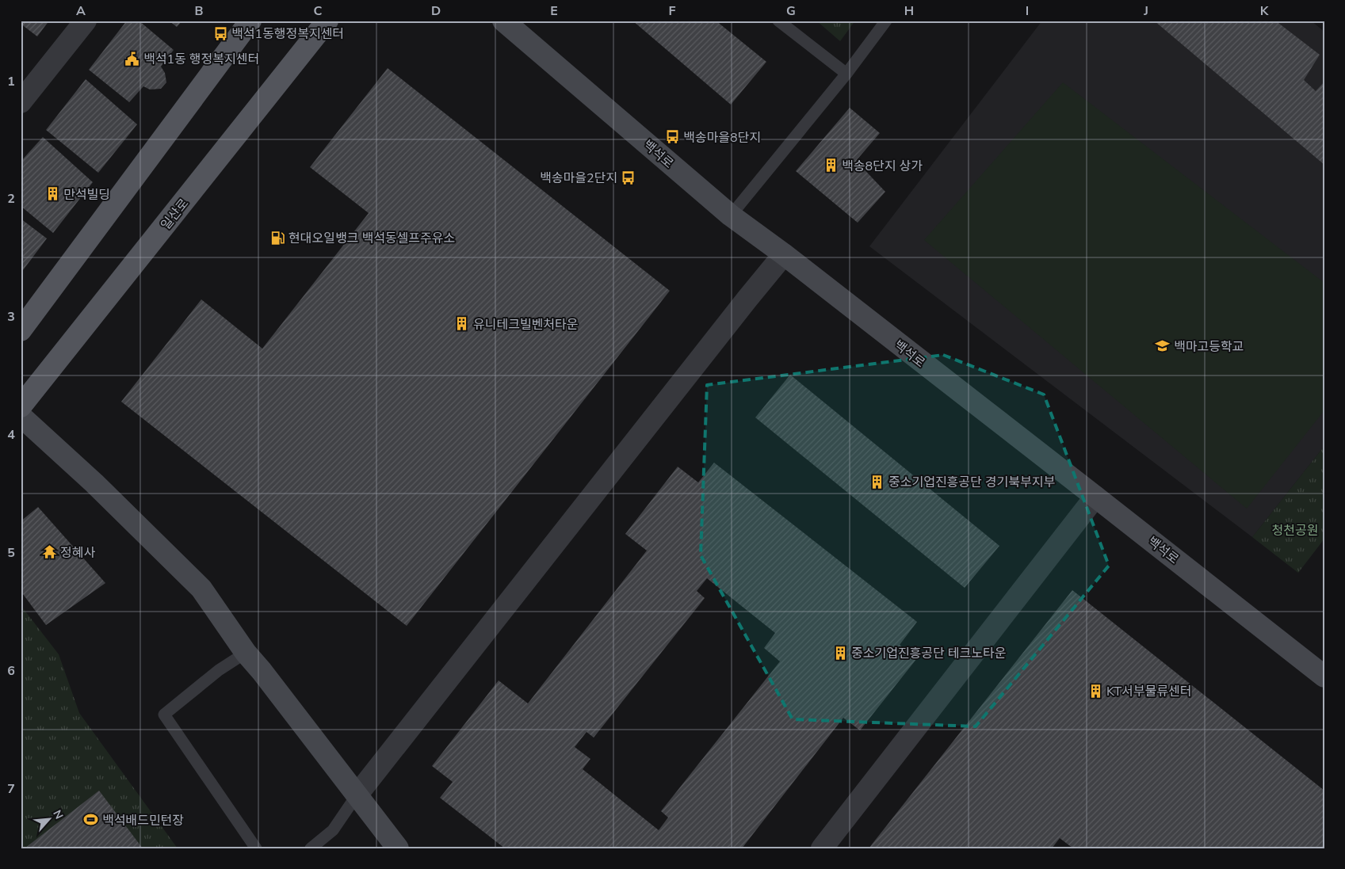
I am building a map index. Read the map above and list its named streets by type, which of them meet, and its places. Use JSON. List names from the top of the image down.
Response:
{
  "streets": {
    "main road": ["백석로", "일산로"]
  },
  "parks": ["청천공원"],
  "places": {
    "bus stop": ["백석1동행정복지센터", "백송마을8단지", "백송마을2단지"],
    "public building": ["백석1동 행정복지센터"],
    "building": [
      "백송8단지 상가",
      "만석빌딩",
      "유니테크빌벤처타운",
      "중소기업진흥공단 경기북부지부",
      "중소기업진흥공단 테크노타운",
      "KT서부물류센터"
    ],
    "fuel station": ["현대오일뱅크 백석동셀프주유소"],
    "school or university": ["백마고등학교"],
    "temple": ["정혜사"],
    "sports": ["백석배드민턴장"]
  },
  "north": "top right",
  "grid": {
    "columns": [
      "A",
      "B",
      "C",
      "D",
      "E",
      "F",
      "G",
      "H",
      "I",
      "J",
      "K"
    ],
    "rows": [
      "1",
      "2",
      "3",
      "4",
      "5",
      "6",
      "7"
    ]
  }
}
